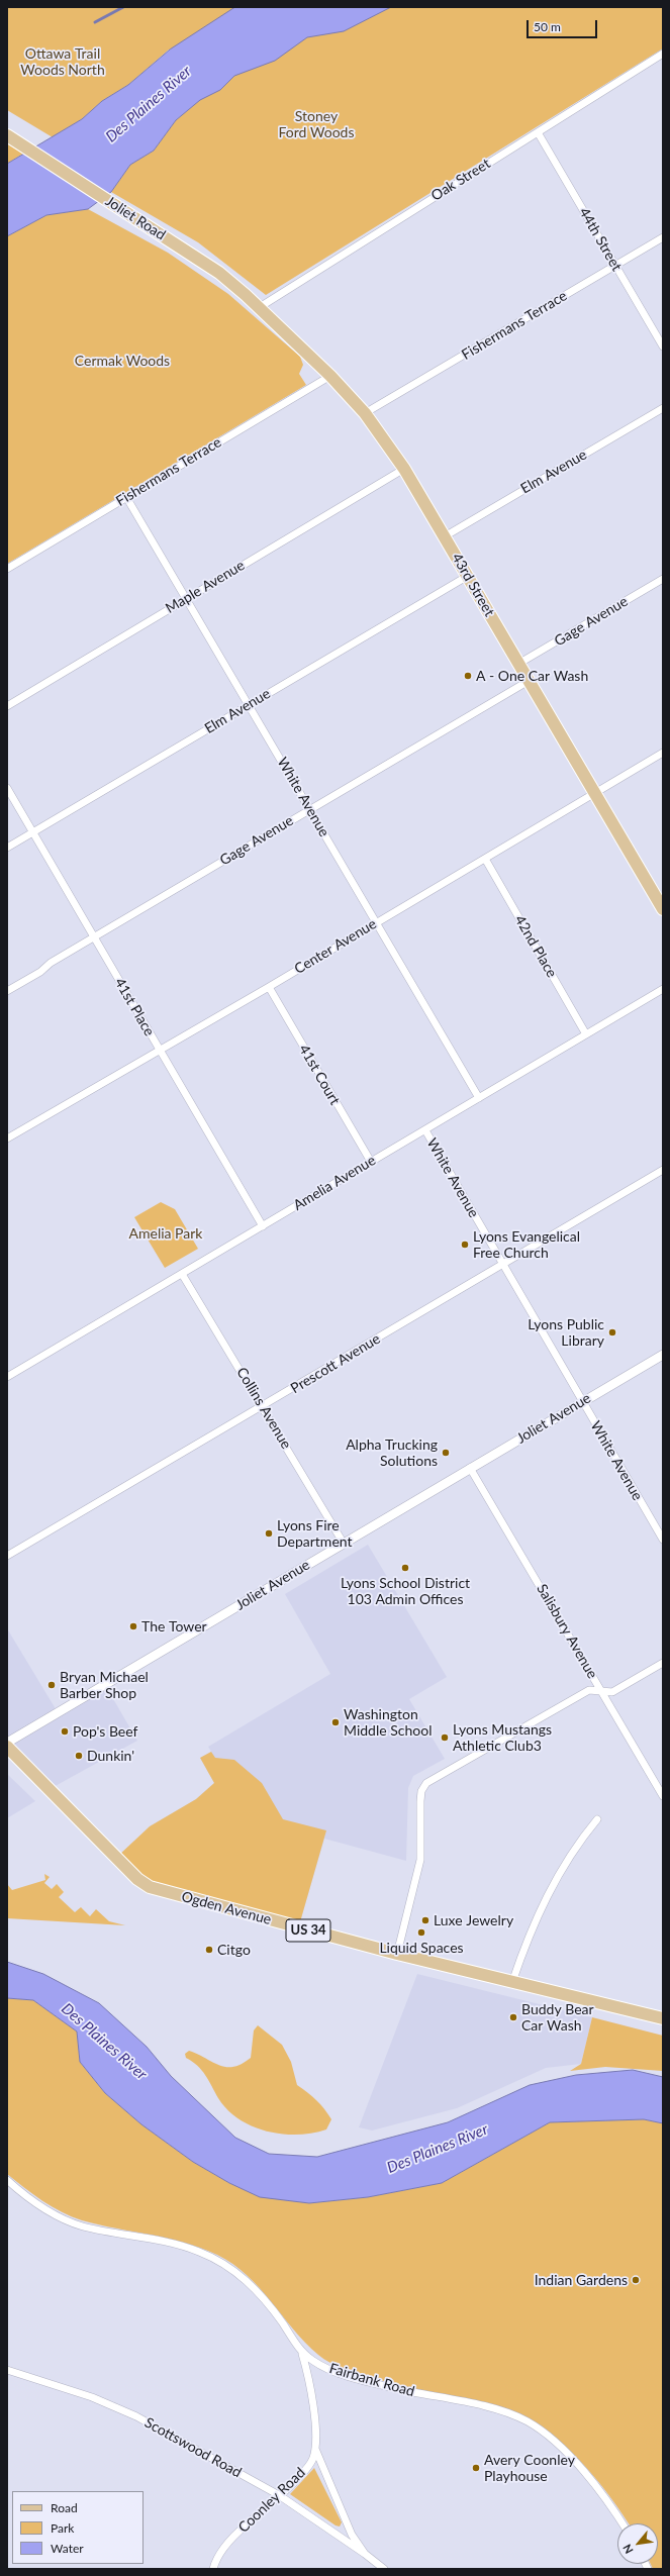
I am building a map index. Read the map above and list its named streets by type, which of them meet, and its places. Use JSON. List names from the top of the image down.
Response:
{
  "streets": {
    "main road": [
      "Joliet Road",
      "43rd Street",
      "Ogden Avenue",
      "US 34"
    ],
    "street": [
      "Oak Street",
      "44th Street",
      "Fishermans Terrace",
      "Elm Avenue",
      "Maple Avenue",
      "Gage Avenue",
      "White Avenue",
      "Center Avenue",
      "42nd Place",
      "41st Place",
      "41st Court",
      "Amelia Avenue",
      "Prescott Avenue",
      "Collins Avenue",
      "Joliet Avenue",
      "Salisbury Avenue",
      "Fairbank Road",
      "Scottswood Road",
      "Coonley Road"
    ]
  },
  "crossings": [
    ["Oak Street", "Joliet Road"],
    ["Oak Street", "44th Street"],
    ["Oak Street", "43rd Street"],
    ["Joliet Road", "43rd Street"],
    ["44th Street", "Fishermans Terrace"],
    ["Fishermans Terrace", "43rd Street"],
    ["Fishermans Terrace", "White Avenue"],
    ["Elm Avenue", "43rd Street"],
    ["Elm Avenue", "White Avenue"],
    ["Elm Avenue", "41st Place"],
    ["43rd Street", "Maple Avenue"],
    ["43rd Street", "Gage Avenue"],
    ["43rd Street", "Center Avenue"],
    ["Maple Avenue", "White Avenue"],
    ["Gage Avenue", "White Avenue"],
    ["Gage Avenue", "41st Place"],
    ["White Avenue", "Center Avenue"],
    ["White Avenue", "Amelia Avenue"],
    ["White Avenue", "Prescott Avenue"],
    ["White Avenue", "Joliet Avenue"],
    ["Center Avenue", "42nd Place"],
    ["Center Avenue", "41st Place"],
    ["Center Avenue", "41st Court"],
    ["42nd Place", "Amelia Avenue"],
    ["41st Place", "Amelia Avenue"],
    ["41st Court", "Amelia Avenue"],
    ["Amelia Avenue", "Collins Avenue"],
    ["Prescott Avenue", "Collins Avenue"],
    ["Collins Avenue", "Joliet Avenue"],
    ["Joliet Avenue", "Salisbury Avenue"],
    ["Fairbank Road", "Coonley Road"],
    ["Scottswood Road", "Coonley Road"]
  ],
  "water": ["Des Plaines River"],
  "parks": [
    "Ottawa Trail Woods North",
    "Stoney Ford Woods",
    "Cermak Woods",
    "Amelia Park"
  ],
  "places": [
    "A - One Car Wash",
    "Lyons Evangelical Free Church",
    "Lyons Public Library",
    "Alpha Trucking Solutions",
    "Lyons Fire Department",
    "Lyons School District 103 Admin Offices",
    "The Tower",
    "Bryan Michael Barber Shop",
    "Washington Middle School",
    "Pop's Beef",
    "Lyons Mustangs Athletic Club3",
    "Dunkin'",
    "Luxe Jewelry",
    "Liquid Spaces",
    "Citgo",
    "Buddy Bear Car Wash",
    "Indian Gardens",
    "Avery Coonley Playhouse"
  ],
  "legend": ["Road", "Park", "Water"],
  "scale_bar": "50 m",
  "north": "bottom left"
}
